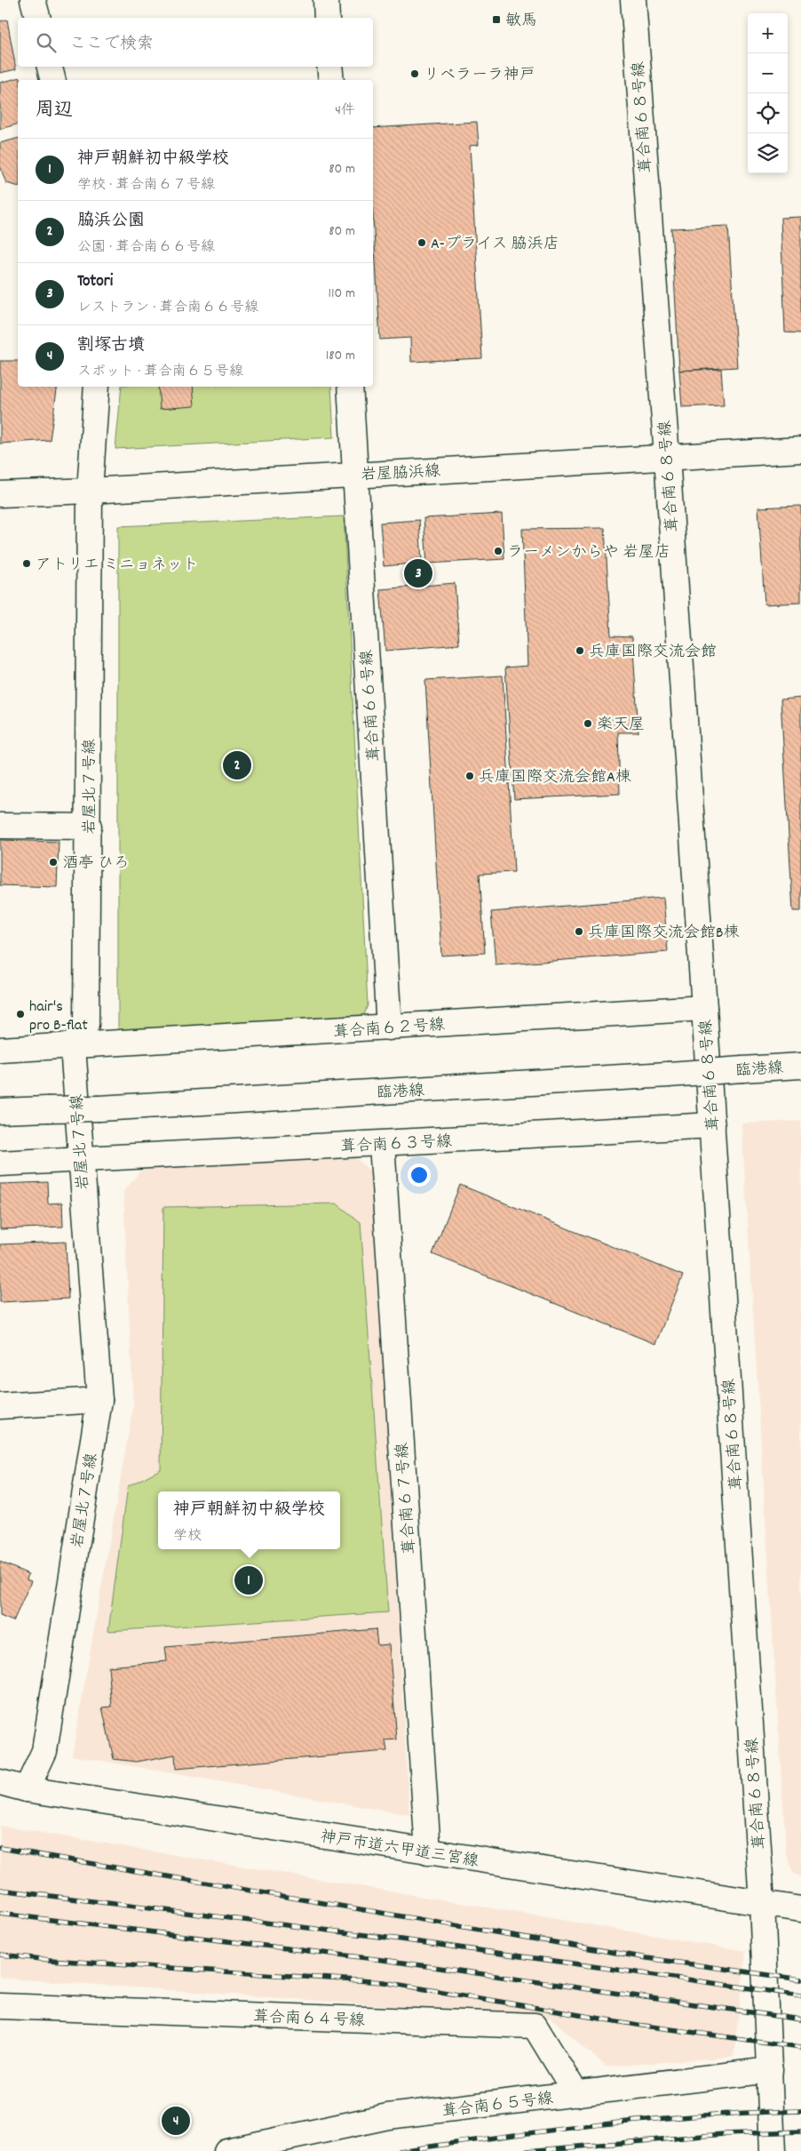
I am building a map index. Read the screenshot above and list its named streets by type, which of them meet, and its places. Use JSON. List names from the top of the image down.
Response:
{
  "streets": {
    "street": [
      "葺合南６８号線",
      "岩屋脇浜線",
      "葺合南６６号線",
      "岩屋北７号線",
      "葺合南６２号線",
      "臨港線",
      "葺合南６３号線",
      "葺合南６７号線",
      "神戸市道六甲道三宮線",
      "葺合南６４号線",
      "葺合南６５号線"
    ]
  },
  "crossings": [
    ["葺合南６８号線", "岩屋脇浜線"],
    ["葺合南６８号線", "葺合南６２号線"],
    ["葺合南６８号線", "葺合南６３号線"],
    ["葺合南６８号線", "神戸市道六甲道三宮線"],
    ["葺合南６８号線", "葺合南６５号線"],
    ["岩屋脇浜線", "葺合南６６号線"],
    ["岩屋脇浜線", "岩屋北７号線"],
    ["葺合南６６号線", "葺合南６２号線"],
    ["岩屋北７号線", "葺合南６２号線"],
    ["岩屋北７号線", "葺合南６３号線"],
    ["岩屋北７号線", "神戸市道六甲道三宮線"],
    ["葺合南６３号線", "葺合南６７号線"],
    ["葺合南６７号線", "神戸市道六甲道三宮線"],
    ["葺合南６４号線", "葺合南６５号線"]
  ],
  "places": {
    "transit": ["敏馬"],
    "other": [
      "リベラーラ神戸",
      "A-プライス 脇浜店",
      "ラーメンからや 岩屋店",
      "アトリエ ミニョネット",
      "兵庫国際交流会館",
      "楽天屋",
      "兵庫国際交流会館A棟",
      "酒亭 ひろ",
      "兵庫国際交流会館B棟",
      "hair's pro B-flat"
    ]
  },
  "page": {
    "map_buttons": ["+", "−"],
    "search": "ここで検索",
    "heading": ["周辺", "4件"],
    "list": [
      {
        "mark": "1",
        "name": "神戸朝鮮初中級学校",
        "note": "学校 · 葺合南６７号線",
        "value": "80 m"
      },
      {
        "mark": "2",
        "name": "脇浜公園",
        "note": "公園 · 葺合南６６号線",
        "value": "80 m"
      },
      {
        "mark": "3",
        "name": "Totori",
        "note": "レストラン · 葺合南６６号線",
        "value": "110 m"
      },
      {
        "mark": "4",
        "name": "割塚古墳",
        "note": "スポット · 葺合南６５号線",
        "value": "180 m"
      }
    ],
    "pins": [
      "3",
      "2",
      "1",
      "4"
    ],
    "popup": ["神戸朝鮮初中級学校", "学校"]
  }
}
